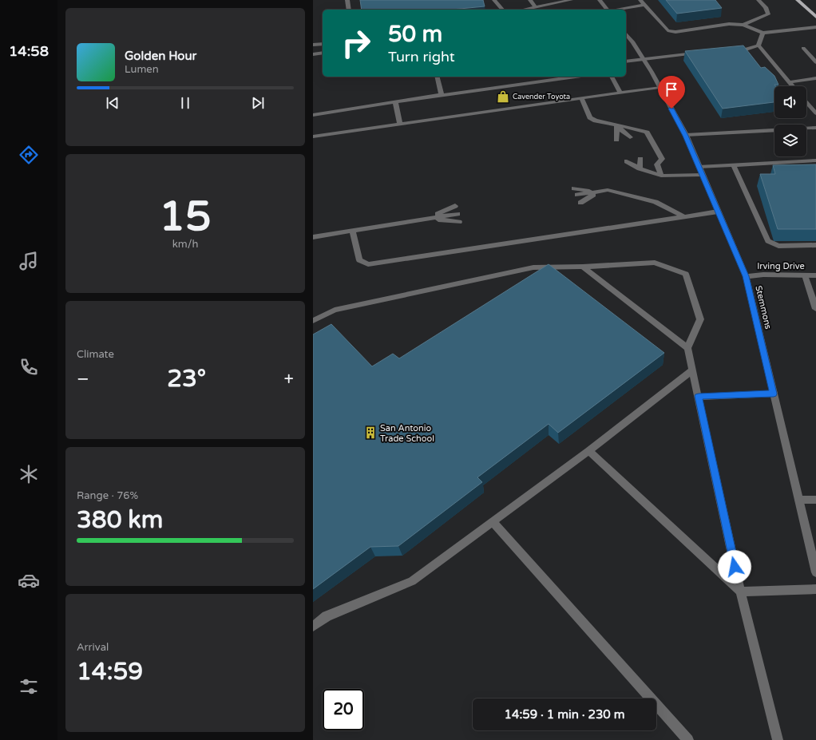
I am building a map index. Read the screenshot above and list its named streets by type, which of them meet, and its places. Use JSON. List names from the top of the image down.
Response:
{
  "streets": {
    "street": ["Irving Drive", "Stemmons"]
  },
  "crossings": [
    ["Irving Drive", "Stemmons"]
  ],
  "places": {
    "shop": ["Cavender Toyota"],
    "building": ["San Antonio Trade School"]
  },
  "page": {
    "tabs": "14:58",
    "turn": ["50 m", "Turn right"],
    "song": ["Golden Hour", "Lumen"],
    "tile": [
      ["15", "km/h"],
      "Climate",
      ["Range · 76%", "380 km"],
      ["Arrival", "14:59"]
    ],
    "heat": ["−", "23°", "+"],
    "limit": "20",
    "trip": "14:59 · 1 min · 230 m"
  }
}
